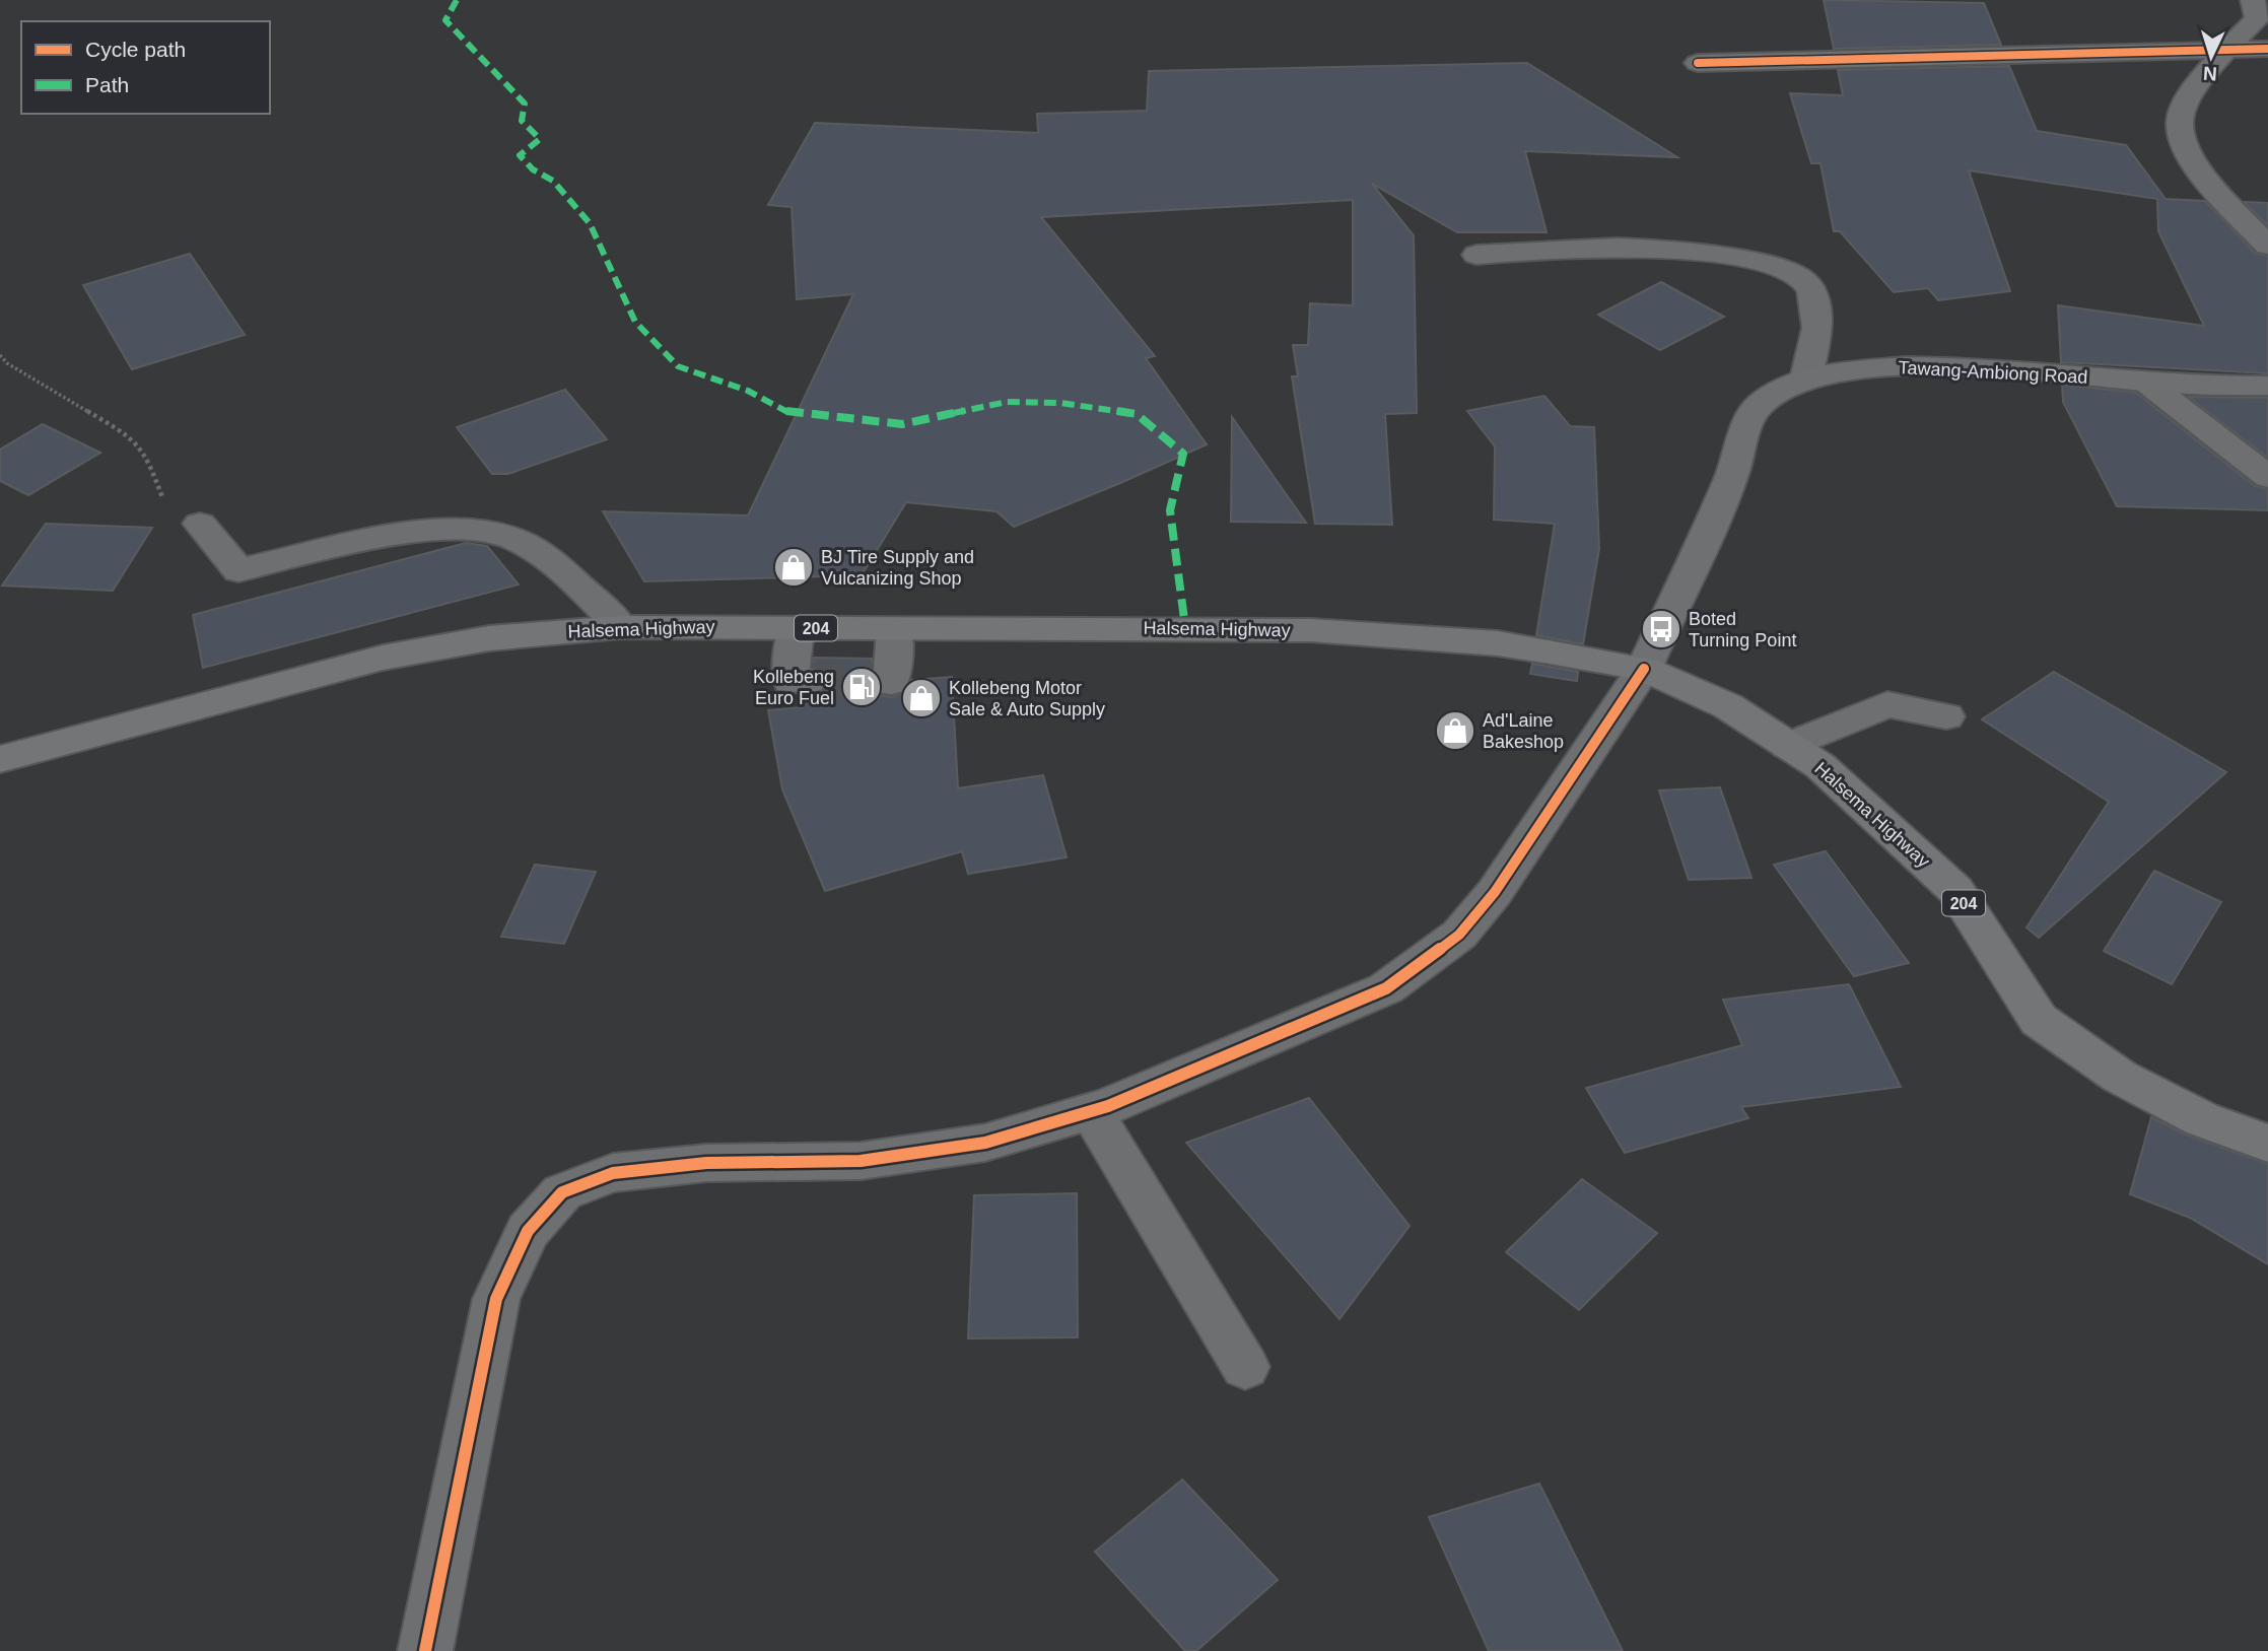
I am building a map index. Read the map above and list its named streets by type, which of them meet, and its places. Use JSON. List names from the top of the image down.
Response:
{
  "streets": {
    "highway": ["204", "Halsema Highway"],
    "main road": ["Tawang-Ambiong Road"]
  },
  "crossings": [
    ["Tawang-Ambiong Road", "Halsema Highway"]
  ],
  "places": {
    "shop": ["BJ Tire Supply and Vulcanizing Shop", "Kollebeng Motor Sale & Auto Supply", "Ad'Laine Bakeshop"],
    "bus stop": ["Boted Turning Point"],
    "fuel station": ["Kollebeng Euro Fuel"]
  },
  "legend": ["Cycle path", "Path"],
  "north": "bottom"
}
